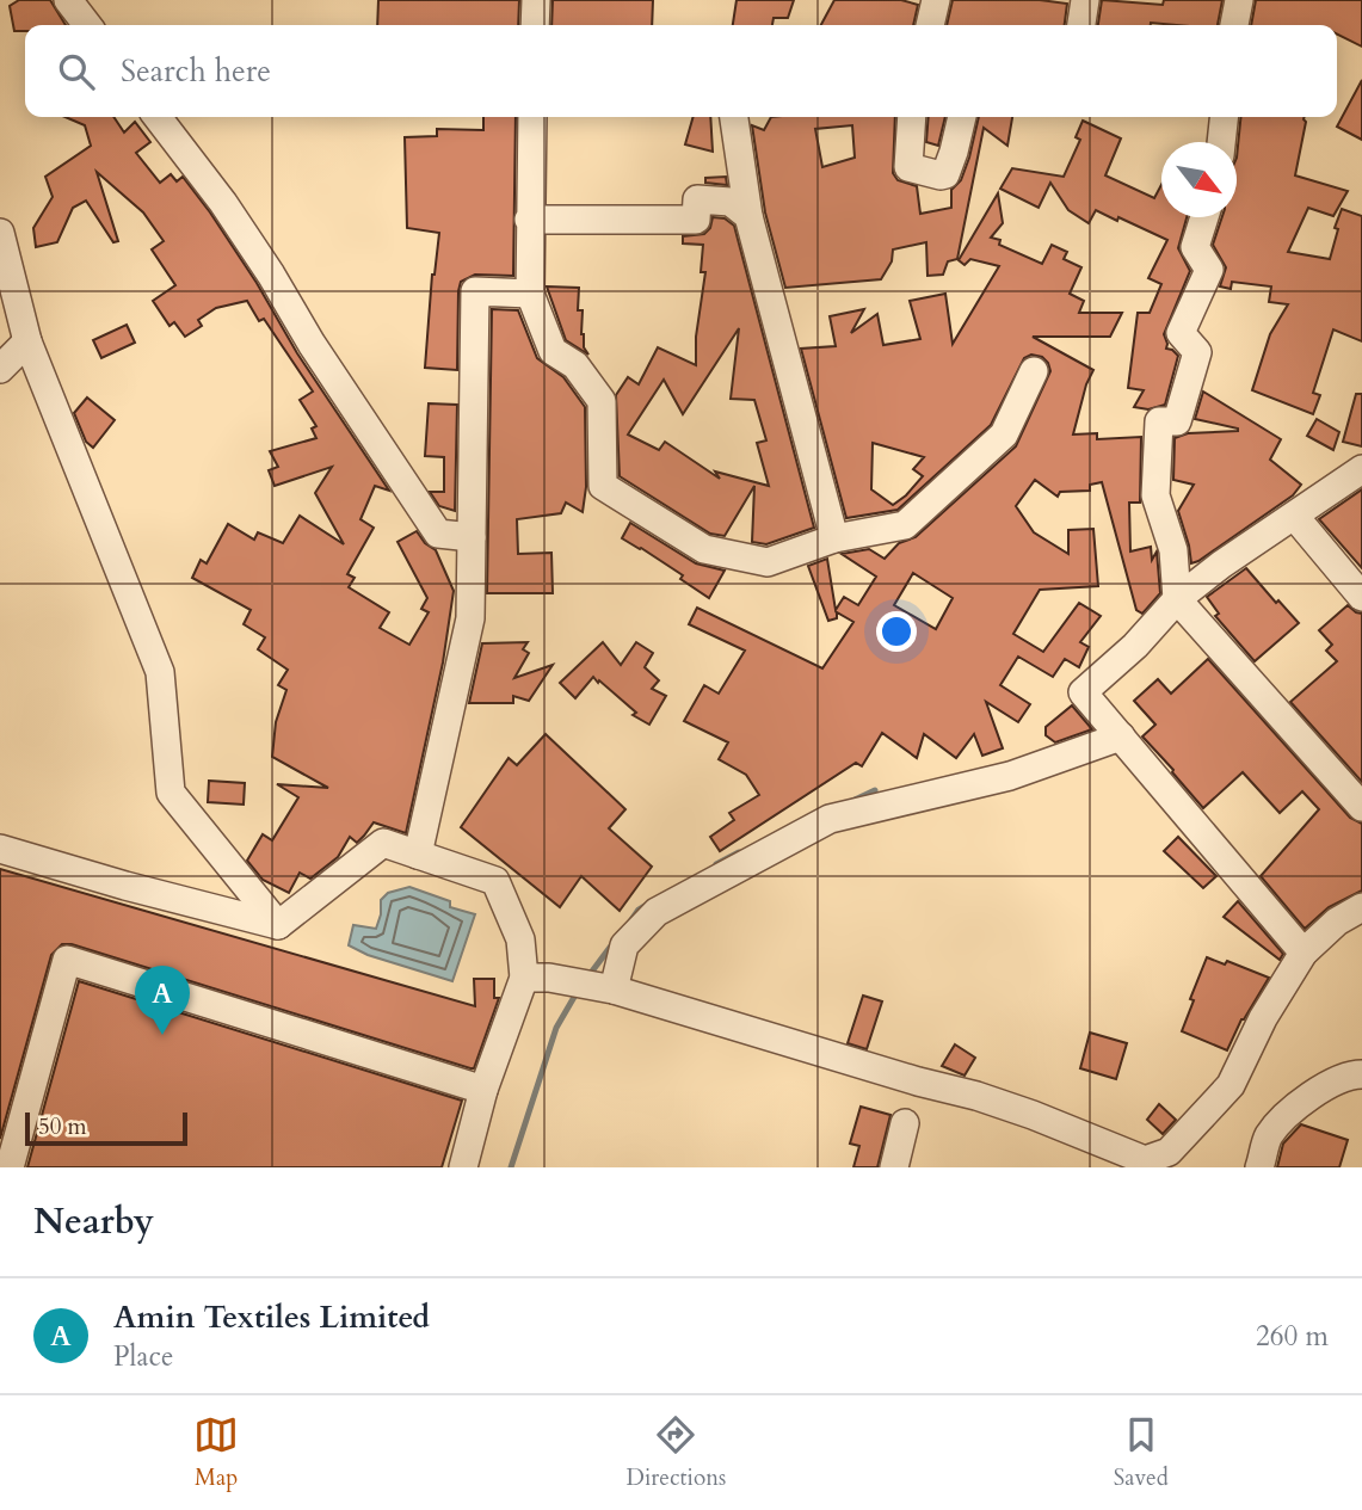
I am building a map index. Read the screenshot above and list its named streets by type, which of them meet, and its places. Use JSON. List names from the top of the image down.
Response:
{
  "scale_bar": "50 m",
  "north": "bottom right",
  "page": {
    "search": "Search here",
    "pins": "A",
    "scale": "50 m",
    "heading": "Nearby",
    "list": [
      {
        "mark": "A",
        "name": "Amin Textiles Limited",
        "note": "Place",
        "value": "260 m"
      }
    ],
    "nav": ["Map", "Directions", "Saved"]
  }
}
